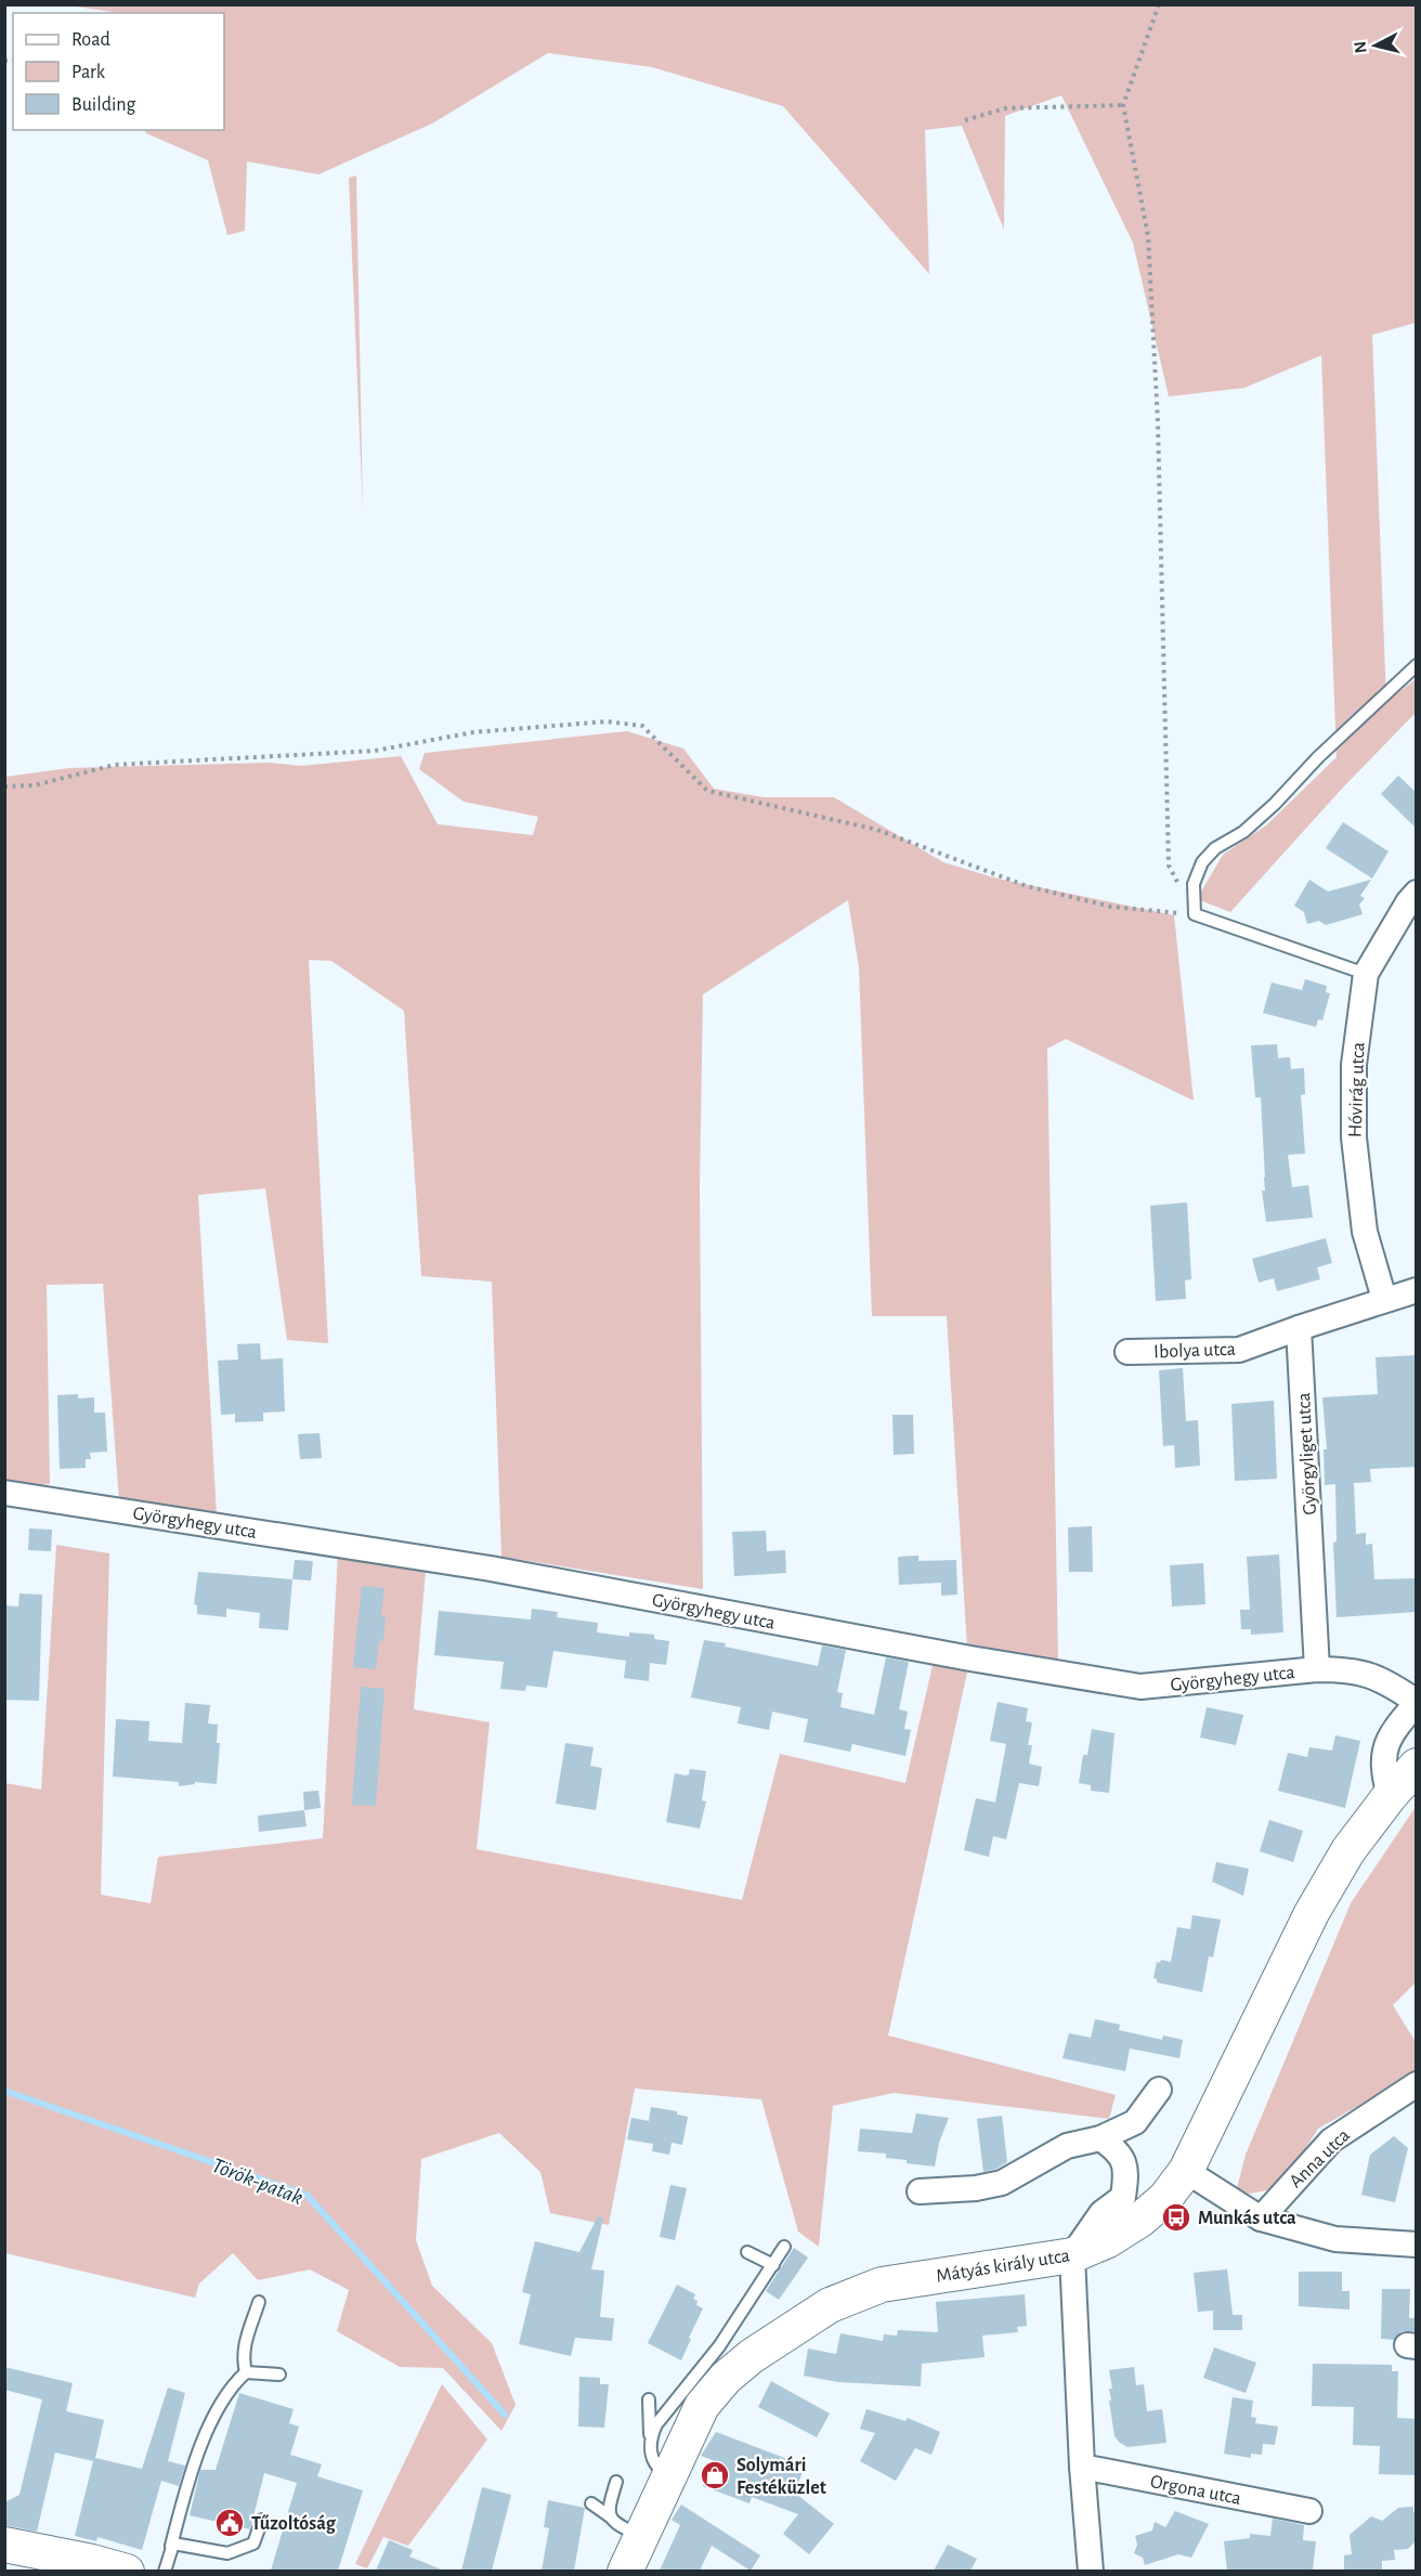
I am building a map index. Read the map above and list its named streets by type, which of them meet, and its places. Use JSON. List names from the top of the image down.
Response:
{
  "streets": {
    "main road": ["Mátyás király utca"],
    "street": [
      "Hóvirág utca",
      "Ibolya utca",
      "Györgyliget utca",
      "Györgyhegy utca",
      "Anna utca",
      "Orgona utca"
    ]
  },
  "crossings": [
    ["Ibolya utca", "Györgyliget utca"],
    ["Györgyliget utca", "Györgyhegy utca"]
  ],
  "water": ["Török-patak"],
  "places": {
    "bus stop": ["Munkás utca"],
    "shop": ["Solymári Festéküzlet"],
    "public building": ["Tűzoltóság"]
  },
  "legend": ["Road", "Park", "Building"],
  "north": "left"
}
